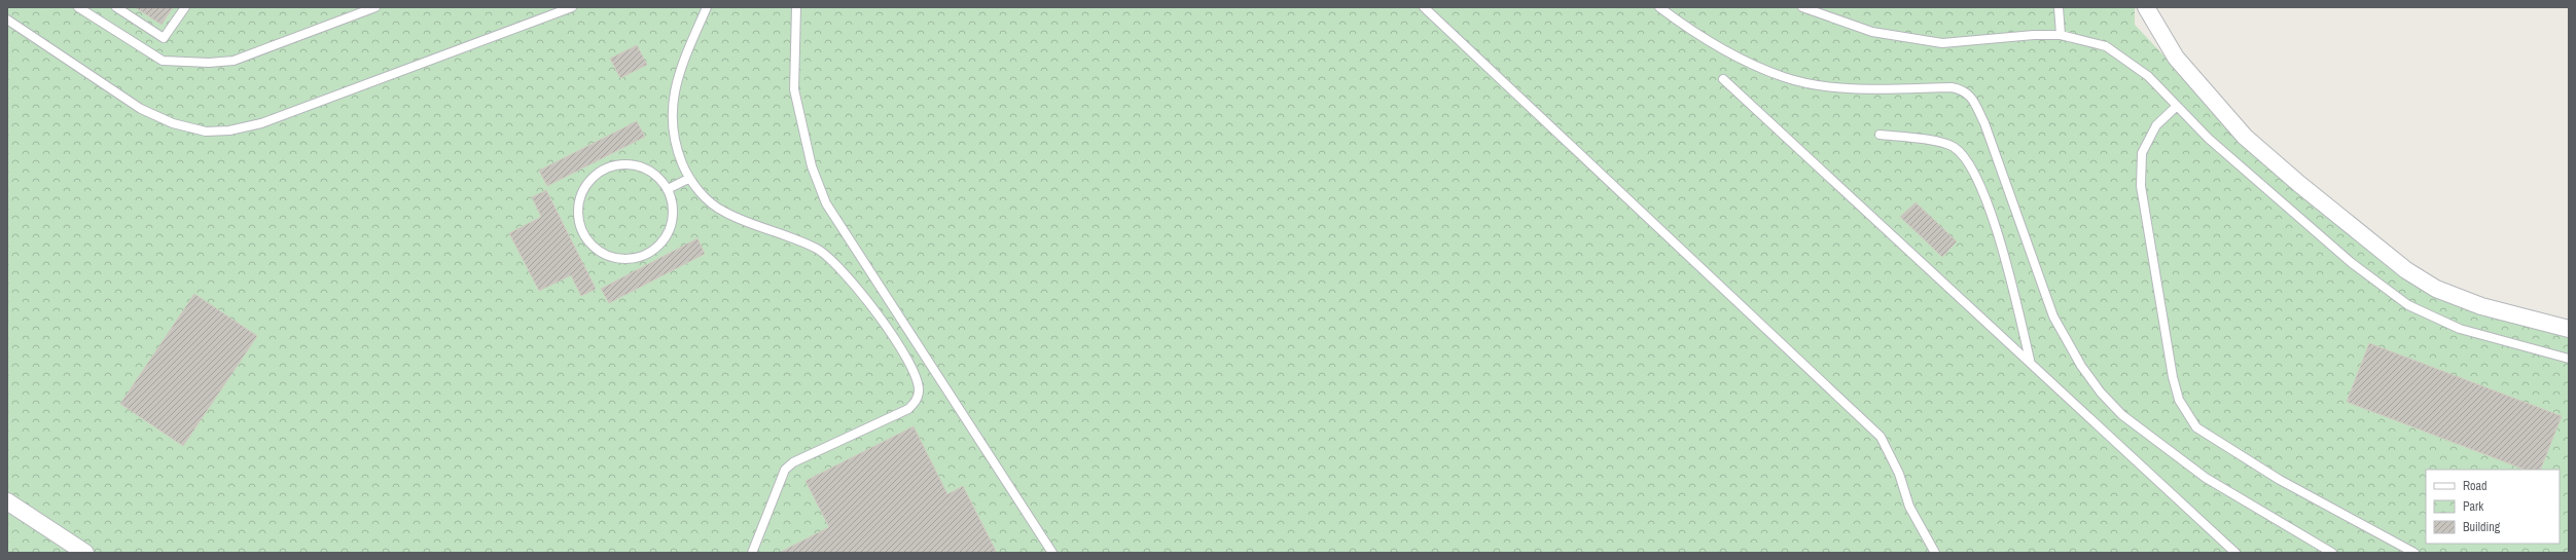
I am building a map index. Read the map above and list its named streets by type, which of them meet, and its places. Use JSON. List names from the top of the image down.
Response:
{
  "legend": ["Road", "Park", "Building"]
}
